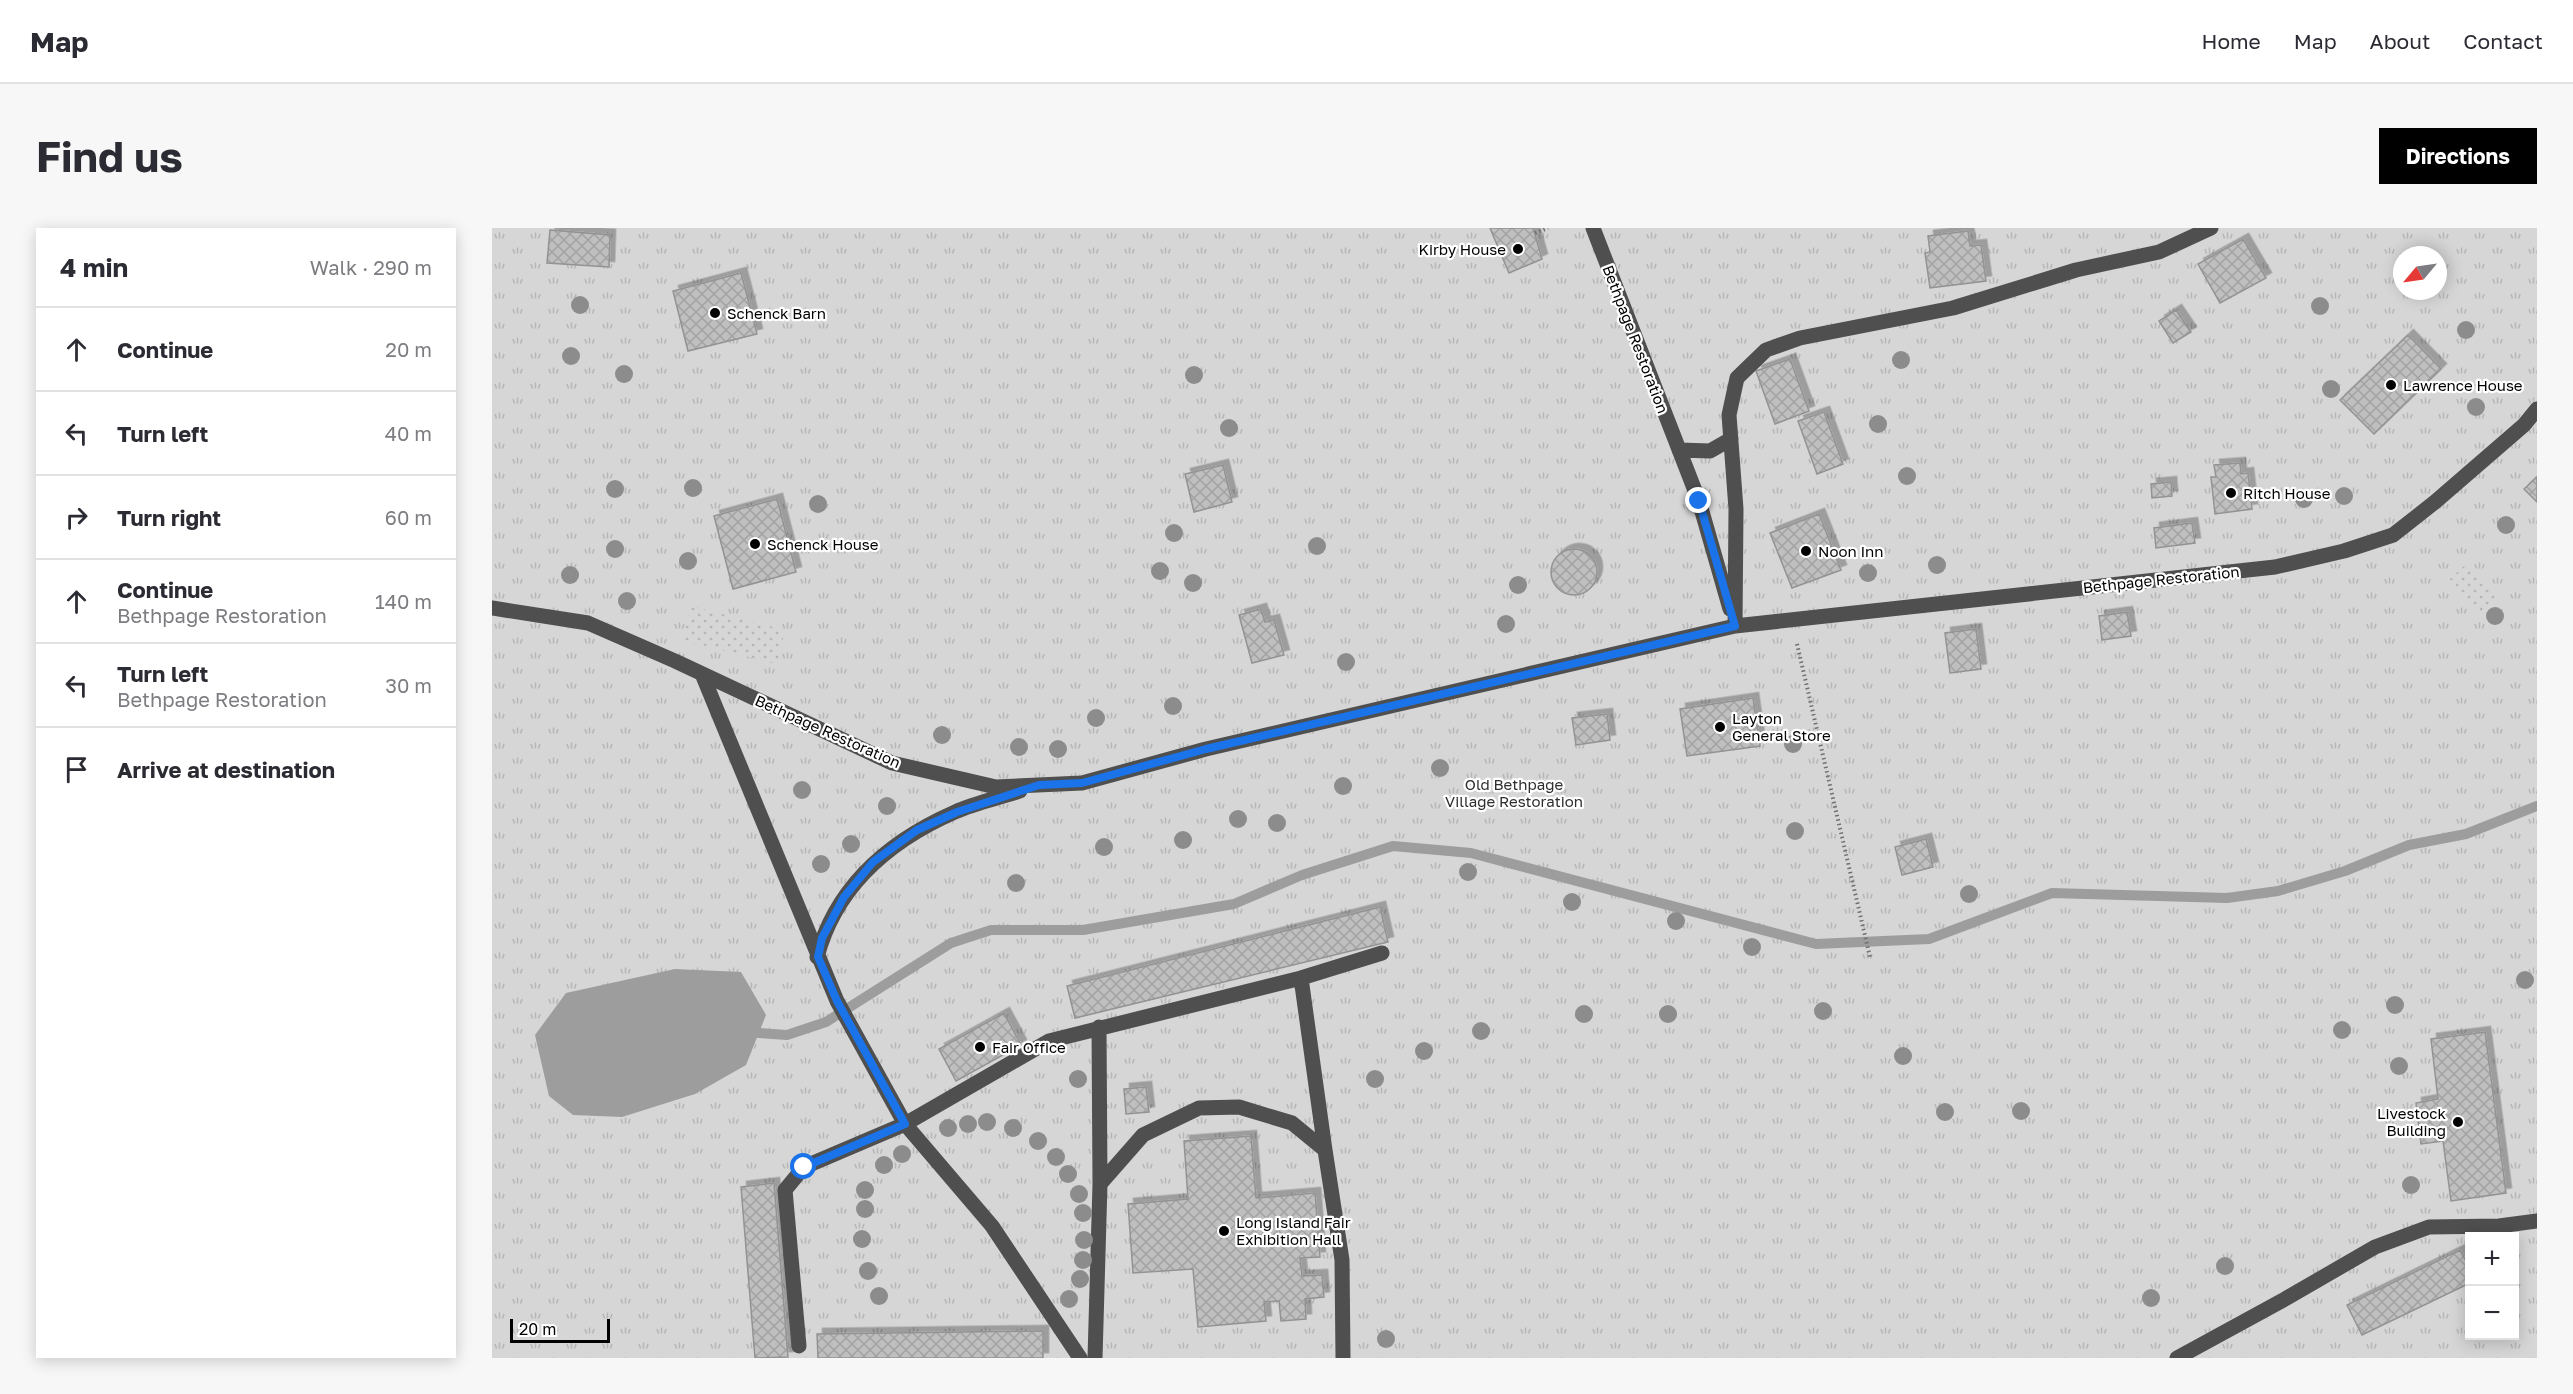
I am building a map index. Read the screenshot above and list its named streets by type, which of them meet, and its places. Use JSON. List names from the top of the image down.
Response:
{
  "streets": {
    "street": ["Bethpage Restoration"]
  },
  "parks": ["Old Bethpage Village Restoration"],
  "places": [
    "Kirby House",
    "Schenck Barn",
    "Lawrence House",
    "Ritch House",
    "Schenck House",
    "Noon Inn",
    "Layton General Store",
    "Fair Office",
    "Livestock Building",
    "Long Island Fair Exhibition Hall"
  ],
  "scale_bar": "20 m",
  "north": "bottom left",
  "page": {
    "header": "Map",
    "nav": [
      "Home",
      "Map",
      "About",
      "Contact"
    ],
    "buttons": "Directions",
    "title": "Find us",
    "heading": ["4 min", "Walk · 290 m"],
    "list": [
      ["Continue", "20 m"],
      ["Turn left", "40 m"],
      ["Turn right", "60 m"],
      ["Continue", "Bethpage Restoration", "140 m"],
      ["Turn left", "Bethpage Restoration", "30 m"],
      "Arrive at destination"
    ],
    "map_buttons": ["+", "−"],
    "scale": "20 m"
  }
}
